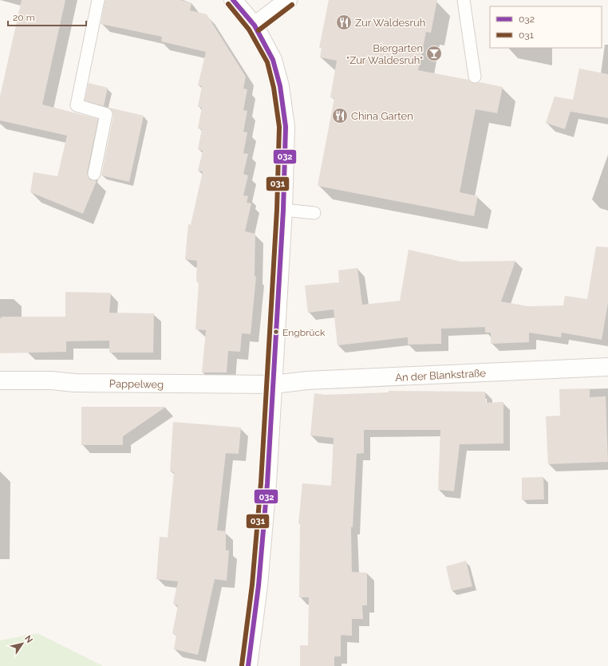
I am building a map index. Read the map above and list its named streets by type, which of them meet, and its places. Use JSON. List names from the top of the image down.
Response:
{
  "streets": {
    "main road": ["An der Blankstraße", "Pappelweg"]
  },
  "crossings": [
    ["An der Blankstraße", "Pappelweg"]
  ],
  "places": {
    "restaurant": ["Zur Waldesruh", "China Garten"],
    "bar": ["Biergarten \"Zur Waldesruh\""],
    "other": ["Engbrück"]
  },
  "lines": ["transit line 032", "transit line 031"],
  "legend": ["032", "031"],
  "scale_bar": "20 m",
  "north": "top right"
}
